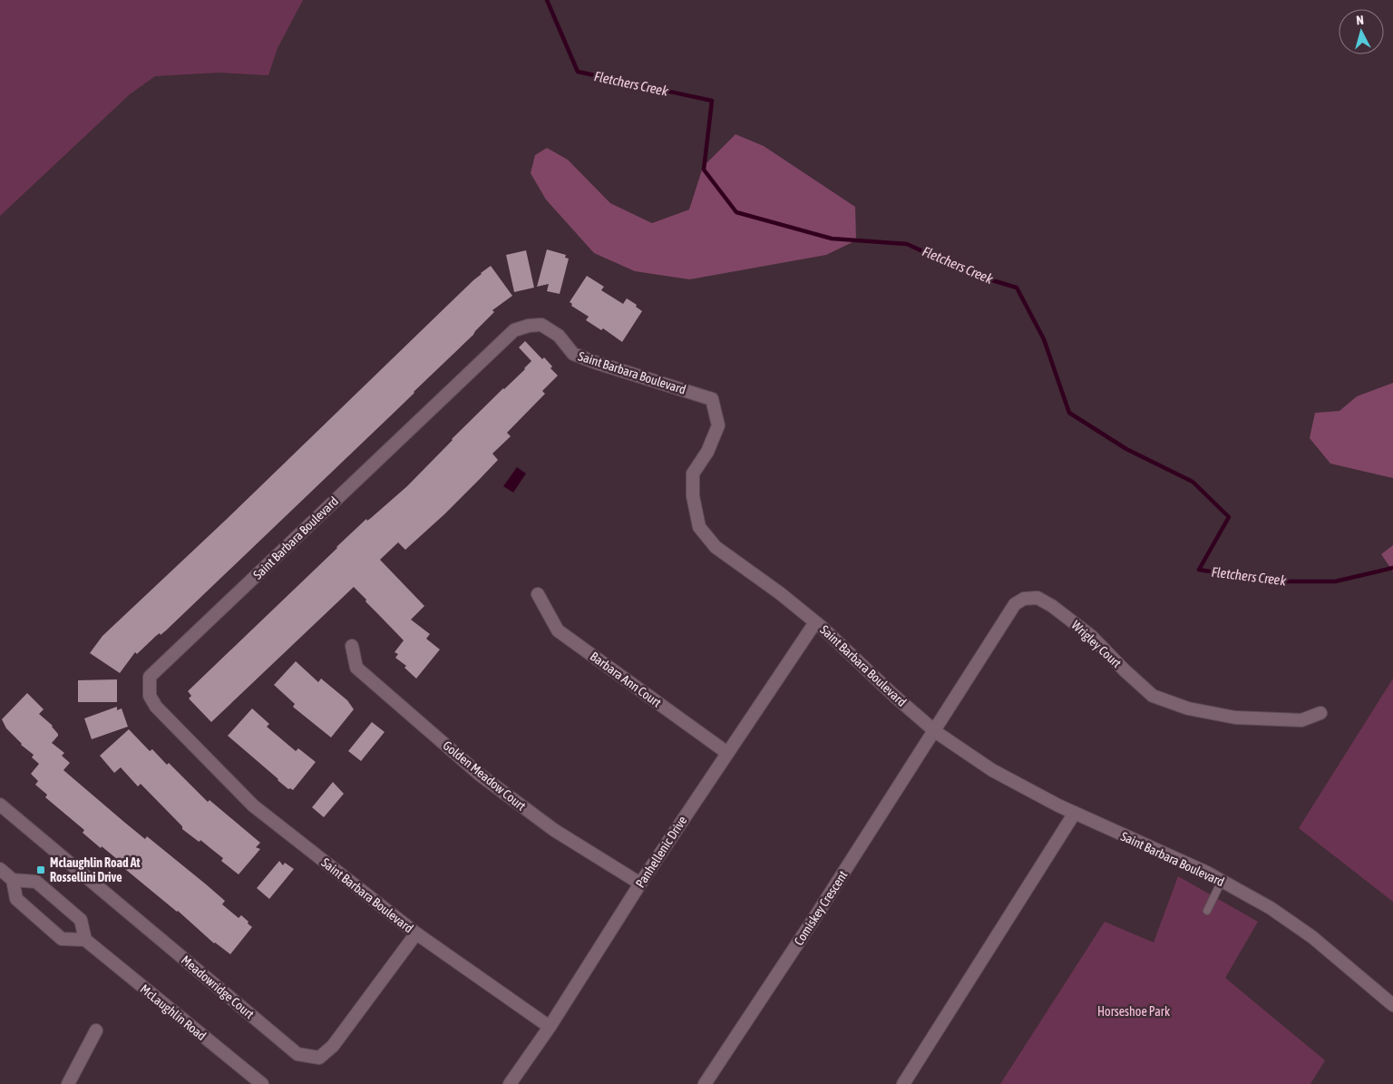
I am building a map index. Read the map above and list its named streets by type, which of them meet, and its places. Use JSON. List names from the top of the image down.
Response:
{
  "streets": {
    "street": [
      "Saint Barbara Boulevard",
      "Wrigley Court",
      "Barbara Ann Court",
      "Golden Meadow Court",
      "Panhellenic Drive",
      "Comiskey Crescent",
      "Meadowridge Court",
      "McLaughlin Road"
    ]
  },
  "crossings": [
    ["Saint Barbara Boulevard", "Wrigley Court"],
    ["Saint Barbara Boulevard", "Panhellenic Drive"],
    ["Saint Barbara Boulevard", "Comiskey Crescent"],
    ["Saint Barbara Boulevard", "Meadowridge Court"],
    ["Wrigley Court", "Comiskey Crescent"],
    ["Barbara Ann Court", "Panhellenic Drive"],
    ["Golden Meadow Court", "Panhellenic Drive"]
  ],
  "water": ["Fletchers Creek"],
  "parks": ["Horseshoe Park"],
  "places": {
    "transit": ["Mclaughlin Road At Rossellini Drive"]
  },
  "north": "top"
}
